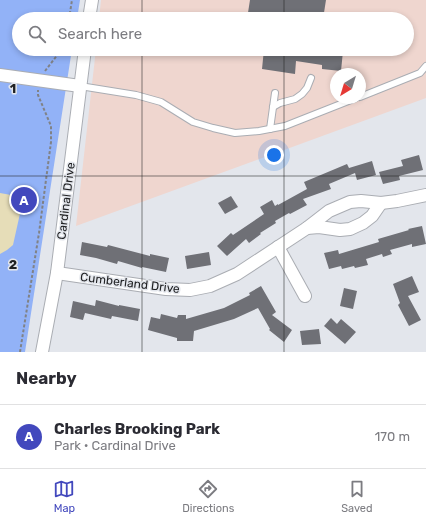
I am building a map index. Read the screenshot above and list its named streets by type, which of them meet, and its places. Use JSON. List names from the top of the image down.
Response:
{
  "streets": {
    "street": ["Cardinal Drive", "Cumberland Drive"]
  },
  "crossings": [
    ["Cardinal Drive", "Cumberland Drive"]
  ],
  "north": "bottom left",
  "page": {
    "search": "Search here",
    "pins": "A",
    "heading": "Nearby",
    "list": [
      {
        "mark": "A",
        "name": "Charles Brooking Park",
        "note": "Park · Cardinal Drive",
        "value": "170 m"
      }
    ],
    "nav": ["Map", "Directions", "Saved"]
  },
  "grid": {
    "rows": ["1", "2"]
  }
}
